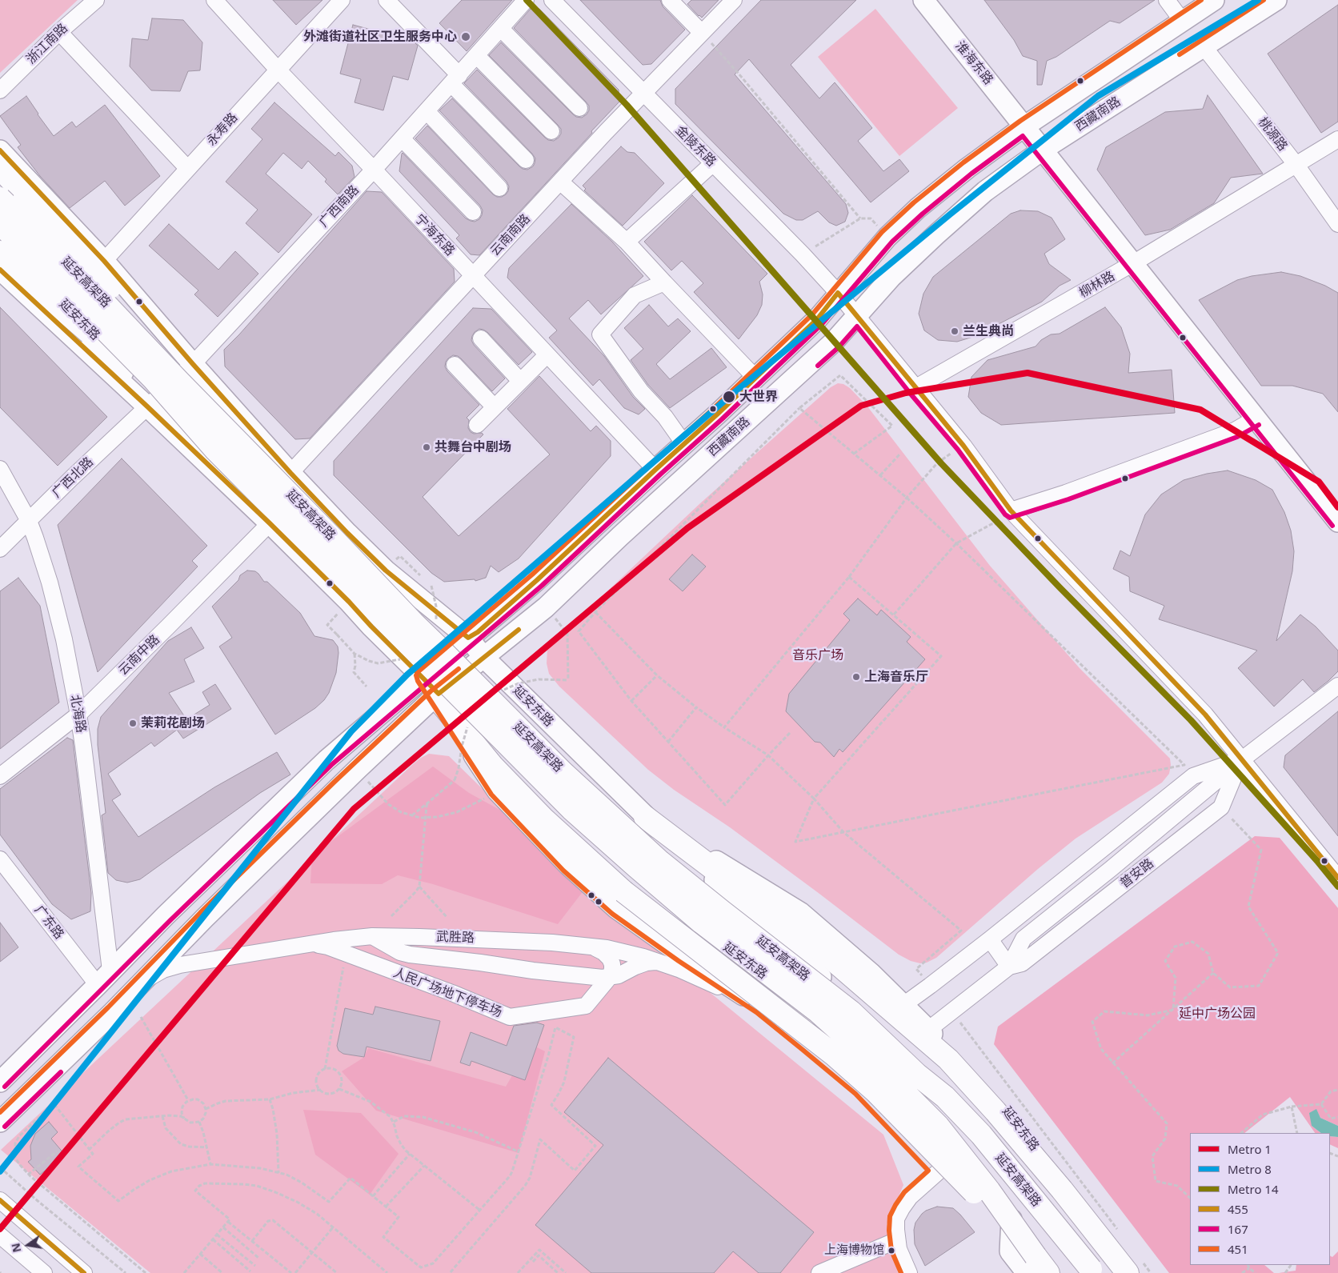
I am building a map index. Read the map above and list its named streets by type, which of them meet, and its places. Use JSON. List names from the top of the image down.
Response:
{
  "streets": {
    "highway": ["延安高架路"],
    "main road": ["淮海东路", "西藏南路", "延安东路"],
    "street": [
      "浙江南路",
      "永寿路",
      "桃源路",
      "金陵东路",
      "广西南路",
      "宁海东路",
      "云南南路",
      "柳林路",
      "广西北路",
      "云南中路",
      "北海路",
      "普安路",
      "广东路",
      "武胜路",
      "人民广场地下停车场"
    ]
  },
  "crossings": [
    ["淮海东路", "西藏南路"],
    ["淮海东路", "柳林路"],
    ["西藏南路", "桃源路"],
    ["西藏南路", "金陵东路"],
    ["西藏南路", "宁海东路"],
    ["西藏南路", "延安东路"],
    ["西藏南路", "北海路"],
    ["西藏南路", "广东路"],
    ["西藏南路", "武胜路"],
    ["永寿路", "宁海东路"],
    ["永寿路", "延安东路"],
    ["桃源路", "柳林路"],
    ["金陵东路", "云南南路"],
    ["金陵东路", "柳林路"],
    ["金陵东路", "普安路"],
    ["广西南路", "宁海东路"],
    ["广西南路", "延安东路"],
    ["广西南路", "广西北路"],
    ["宁海东路", "云南南路"],
    ["云南南路", "延安东路"],
    ["延安高架路", "延安东路"],
    ["延安东路", "广西北路"],
    ["延安东路", "云南中路"],
    ["延安东路", "普安路"],
    ["延安东路", "武胜路"],
    ["广西北路", "北海路"],
    ["云南中路", "北海路"],
    ["北海路", "广东路"],
    ["武胜路", "人民广场地下停车场"]
  ],
  "parks": ["音乐广场", "延中广场公园"],
  "places": [
    "外滩街道社区卫生服务中心",
    "兰生典尚",
    "大世界",
    "共舞台中剧场",
    "上海音乐厅",
    "茉莉花剧场",
    "上海博物馆"
  ],
  "lines": [
    "metro line 8",
    "metro line 14",
    "transit line 451",
    "transit line 167",
    "transit line 455",
    "metro line 1"
  ],
  "legend": [
    "Metro 1",
    "Metro 8",
    "Metro 14",
    "455",
    "167",
    "451"
  ],
  "north": "left"
}
